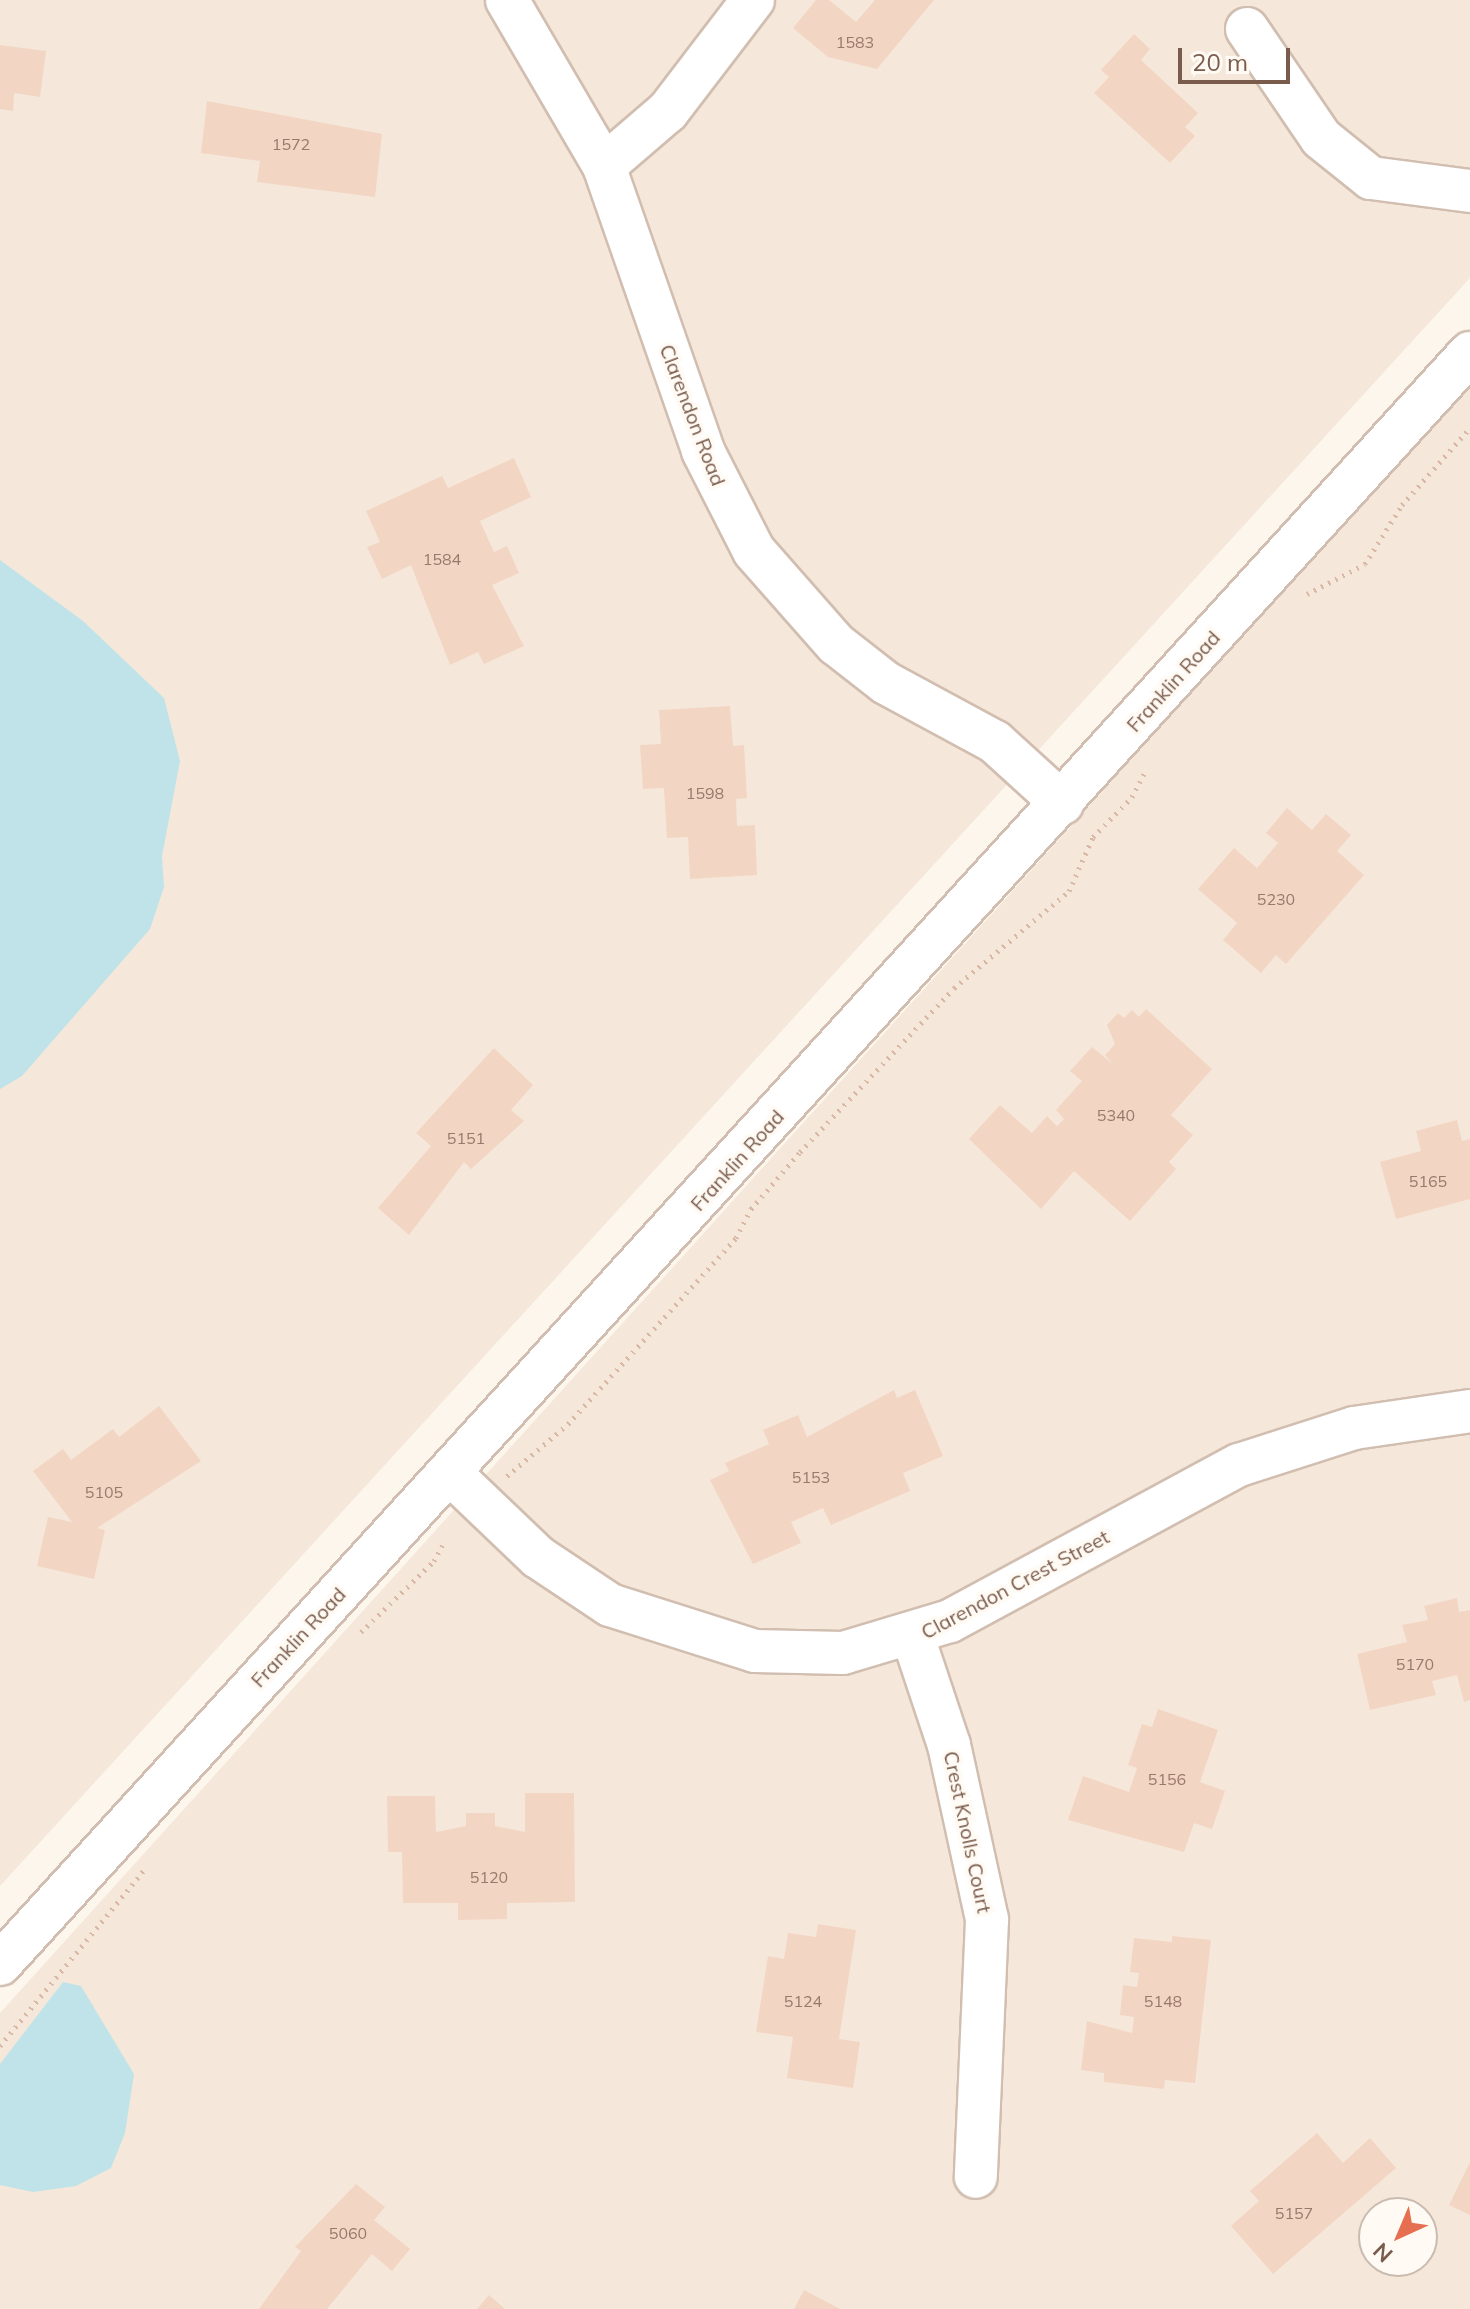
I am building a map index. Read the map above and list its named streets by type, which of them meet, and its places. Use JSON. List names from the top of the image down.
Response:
{
  "streets": {
    "street": [
      "Clarendon Road",
      "Franklin Road",
      "Clarendon Crest Street",
      "Crest Knolls Court"
    ]
  },
  "crossings": [
    ["Clarendon Road", "Franklin Road"],
    ["Franklin Road", "Clarendon Crest Street"],
    ["Clarendon Crest Street", "Crest Knolls Court"]
  ],
  "house_numbers": [
    "1583",
    "1572",
    "1584",
    "1598",
    "5230",
    "5340",
    "5151",
    "5165",
    "5153",
    "5105",
    "5170",
    "5156",
    "5120",
    "5124",
    "5148",
    "5157",
    "5060"
  ],
  "scale_bar": "20 m",
  "north": "bottom left"
}
